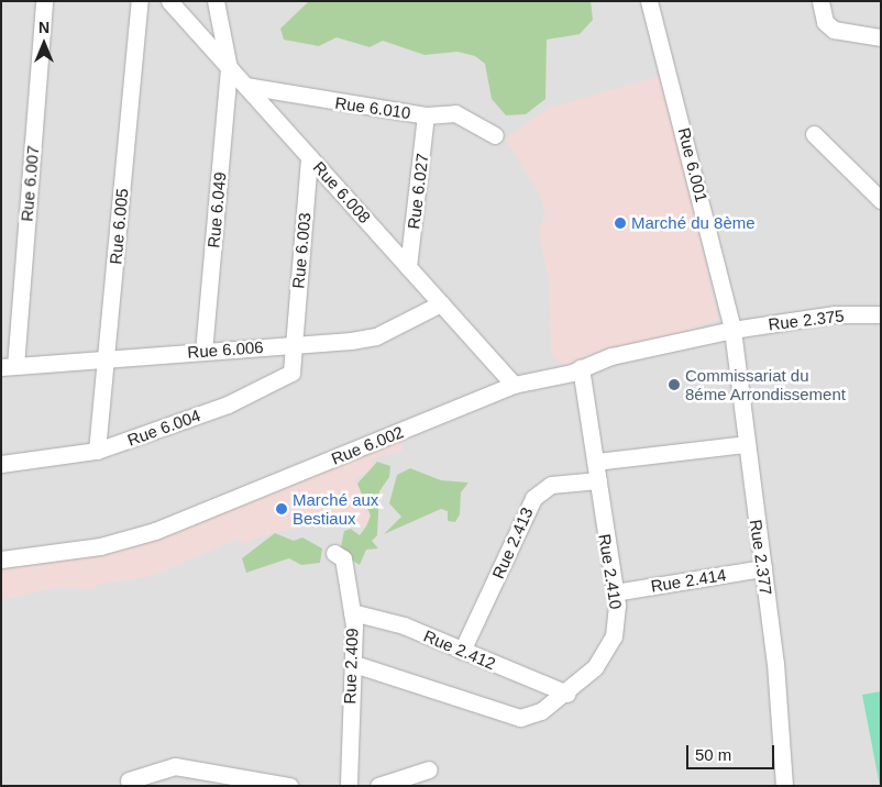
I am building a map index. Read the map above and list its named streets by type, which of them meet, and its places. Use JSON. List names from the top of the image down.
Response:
{
  "streets": {
    "street": [
      "Rue 6.010",
      "Rue 6.001",
      "Rue 6.007",
      "Rue 6.027",
      "Rue 6.008",
      "Rue 6.049",
      "Rue 6.005",
      "Rue 6.003",
      "Rue 2.375",
      "Rue 6.006",
      "Rue 6.004",
      "Rue 6.002",
      "Rue 2.413",
      "Rue 2.377",
      "Rue 2.410",
      "Rue 2.414",
      "Rue 2.412",
      "Rue 2.409"
    ]
  },
  "crossings": [
    ["Rue 6.010", "Rue 6.027"],
    ["Rue 6.010", "Rue 6.008"],
    ["Rue 6.001", "Rue 2.375"],
    ["Rue 6.001", "Rue 6.002"],
    ["Rue 6.001", "Rue 2.377"],
    ["Rue 6.007", "Rue 6.006"],
    ["Rue 6.027", "Rue 6.008"],
    ["Rue 6.008", "Rue 6.049"],
    ["Rue 6.008", "Rue 6.003"],
    ["Rue 6.008", "Rue 6.006"],
    ["Rue 6.008", "Rue 6.002"],
    ["Rue 6.049", "Rue 6.006"],
    ["Rue 6.005", "Rue 6.006"],
    ["Rue 6.005", "Rue 6.004"],
    ["Rue 6.003", "Rue 6.006"],
    ["Rue 6.003", "Rue 6.004"],
    ["Rue 2.375", "Rue 6.002"],
    ["Rue 2.375", "Rue 2.377"],
    ["Rue 6.006", "Rue 6.004"],
    ["Rue 6.002", "Rue 2.377"],
    ["Rue 6.002", "Rue 2.410"],
    ["Rue 2.413", "Rue 2.410"],
    ["Rue 2.413", "Rue 2.412"],
    ["Rue 2.377", "Rue 2.414"],
    ["Rue 2.410", "Rue 2.414"],
    ["Rue 2.410", "Rue 2.412"],
    ["Rue 2.410", "Rue 2.409"],
    ["Rue 2.412", "Rue 2.409"]
  ],
  "places": ["Marché du 8ème", "Commissariat du 8éme Arrondissement", "Marché aux Bestiaux"],
  "scale_bar": "50 m",
  "north": "top"
}
